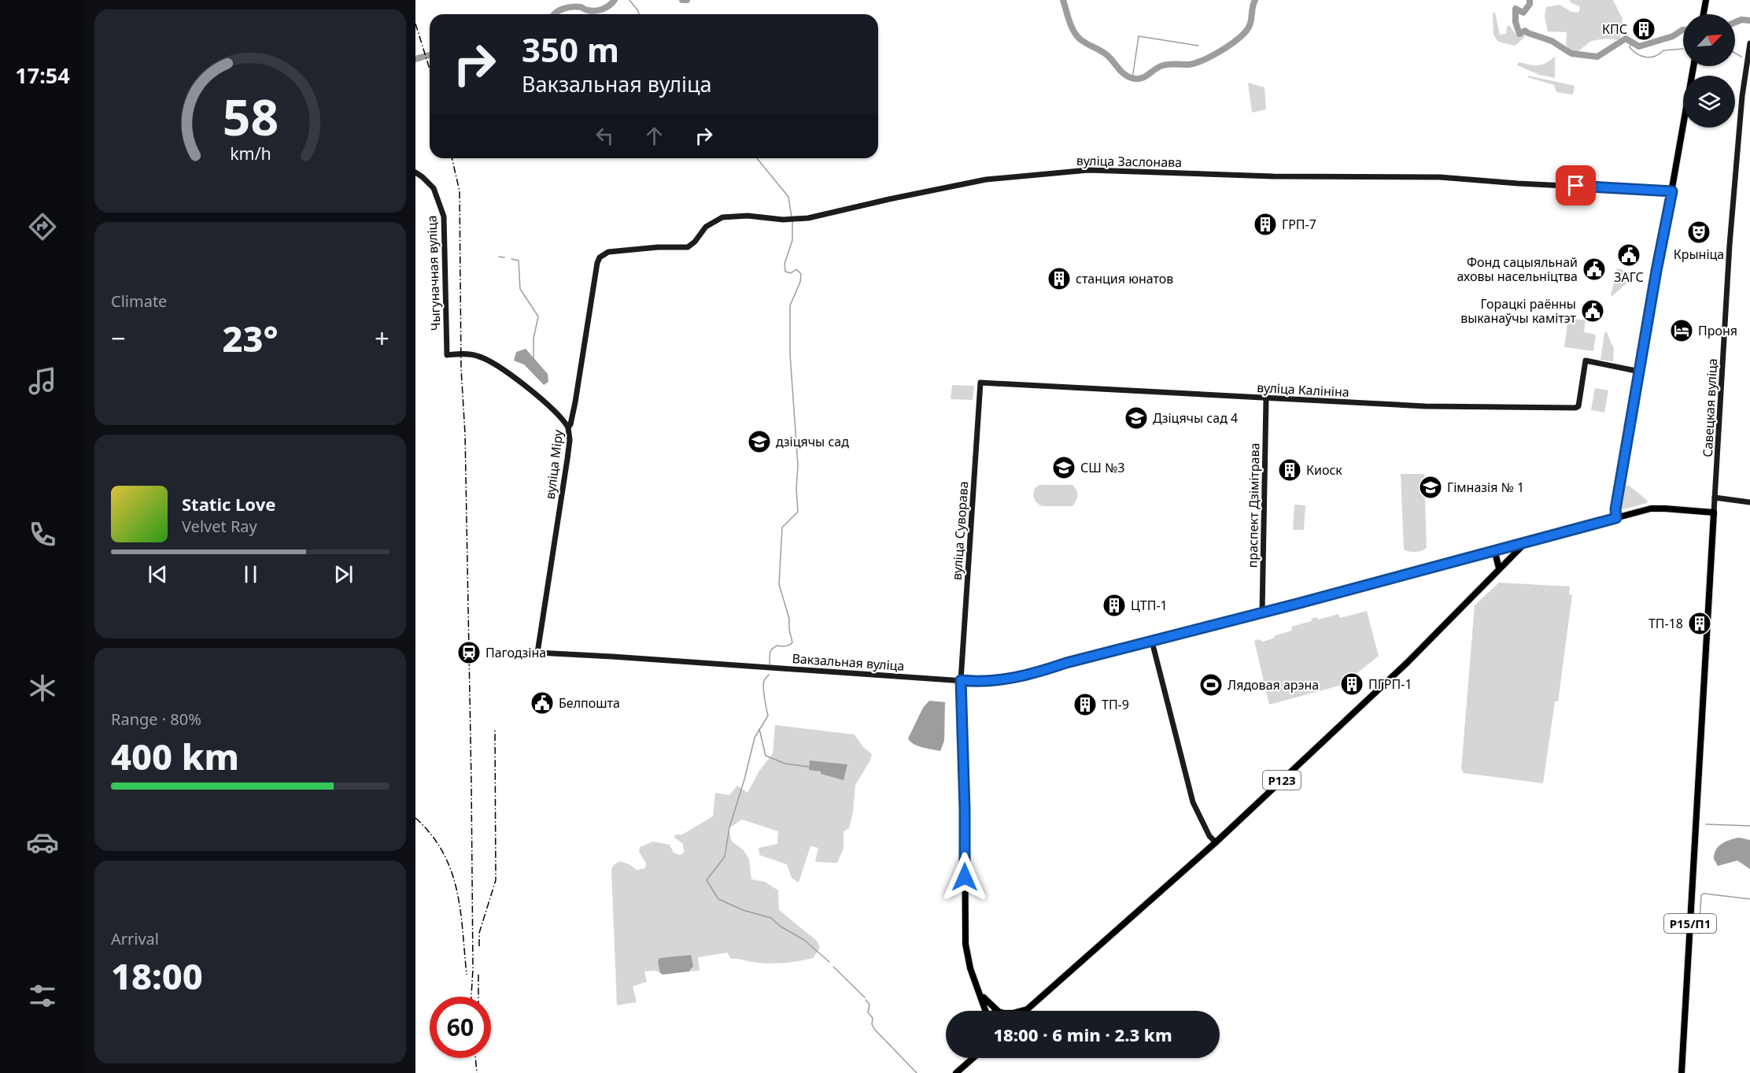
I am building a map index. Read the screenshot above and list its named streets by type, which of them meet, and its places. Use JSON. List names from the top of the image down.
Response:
{
  "streets": {
    "main road": [
      "вуліца Заслонава",
      "Чыгуначная вуліца",
      "вуліца Калініна",
      "Савецкая вуліца",
      "вуліца Міру",
      "праспект Дзімітрава",
      "вуліца Суворава",
      "Вакзальная вуліца",
      "Р123",
      "Р15/П1"
    ]
  },
  "crossings": [
    ["вуліца Заслонава", "вуліца Міру"],
    ["Чыгуначная вуліца", "вуліца Міру"],
    ["вуліца Калініна", "праспект Дзімітрава"],
    ["вуліца Калініна", "вуліца Суворава"],
    ["Савецкая вуліца", "Вакзальная вуліца"],
    ["вуліца Міру", "Вакзальная вуліца"],
    ["праспект Дзімітрава", "Вакзальная вуліца"],
    ["вуліца Суворава", "Вакзальная вуліца"],
    ["Вакзальная вуліца", "Р123"]
  ],
  "places": {
    "building": [
      "КПС",
      "ГРП-7",
      "станция юнатов",
      "Киоск",
      "ЦТП-1",
      "ТП-18",
      "ПГРП-1",
      "ТП-9"
    ],
    "theatre": ["Крыніца"],
    "public building": [
      "ЗАГС",
      "Фонд сацыяльнай аховы насельніцтва",
      "Горацкі раённы выканаўчы камітэт",
      "Белпошта"
    ],
    "hotel": ["Проня"],
    "school or university": [
      "Дзіцячы сад 4",
      "дзіцячы сад",
      "СШ №3",
      "Гімназія № 1"
    ],
    "station": ["Пагодзіна"],
    "sports": ["Лядовая арэна"]
  },
  "north": "top right",
  "page": {
    "tabs": "17:54",
    "turn": ["350 m", "Вакзальная вуліца"],
    "tile": [
      "Climate",
      ["Range · 80%", "400 km"],
      ["Arrival", "18:00"]
    ],
    "heat": ["−", "23°", "+"],
    "song": ["Static Love", "Velvet Ray"],
    "limit": "60",
    "trip": "18:00 · 6 min · 2.3 km",
    "gauge": ["58", "km/h"]
  }
}
